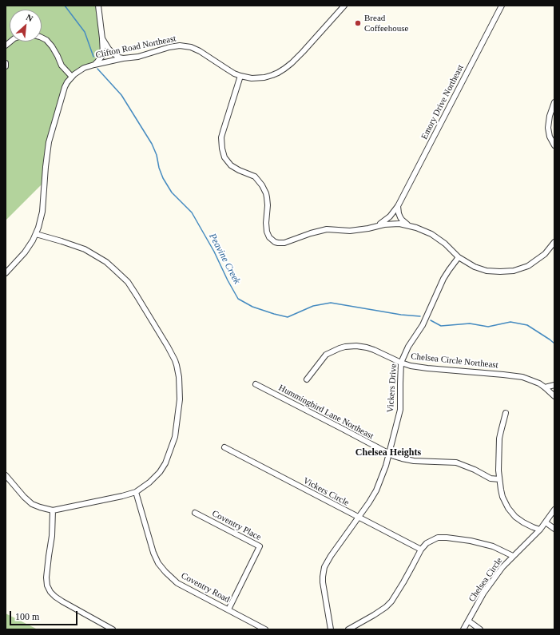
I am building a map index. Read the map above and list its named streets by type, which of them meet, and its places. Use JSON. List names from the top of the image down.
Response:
{
  "streets": {
    "street": [
      "Clifton Road Northeast",
      "Emory Drive Northeast",
      "Chelsea Circle Northeast",
      "Vickers Drive",
      "Hummingbird Lane Northeast",
      "Vickers Circle",
      "Coventry Place",
      "Chelsea Circle",
      "Coventry Road"
    ]
  },
  "crossings": [
    ["Chelsea Circle Northeast", "Vickers Drive"],
    ["Vickers Drive", "Hummingbird Lane Northeast"],
    ["Vickers Drive", "Vickers Circle"],
    ["Coventry Place", "Coventry Road"]
  ],
  "districts": ["Chelsea Heights"],
  "water": ["Peavine Creek"],
  "places": ["Bread Coffeehouse"],
  "scale_bar": "100 m",
  "north": "top right"
}
